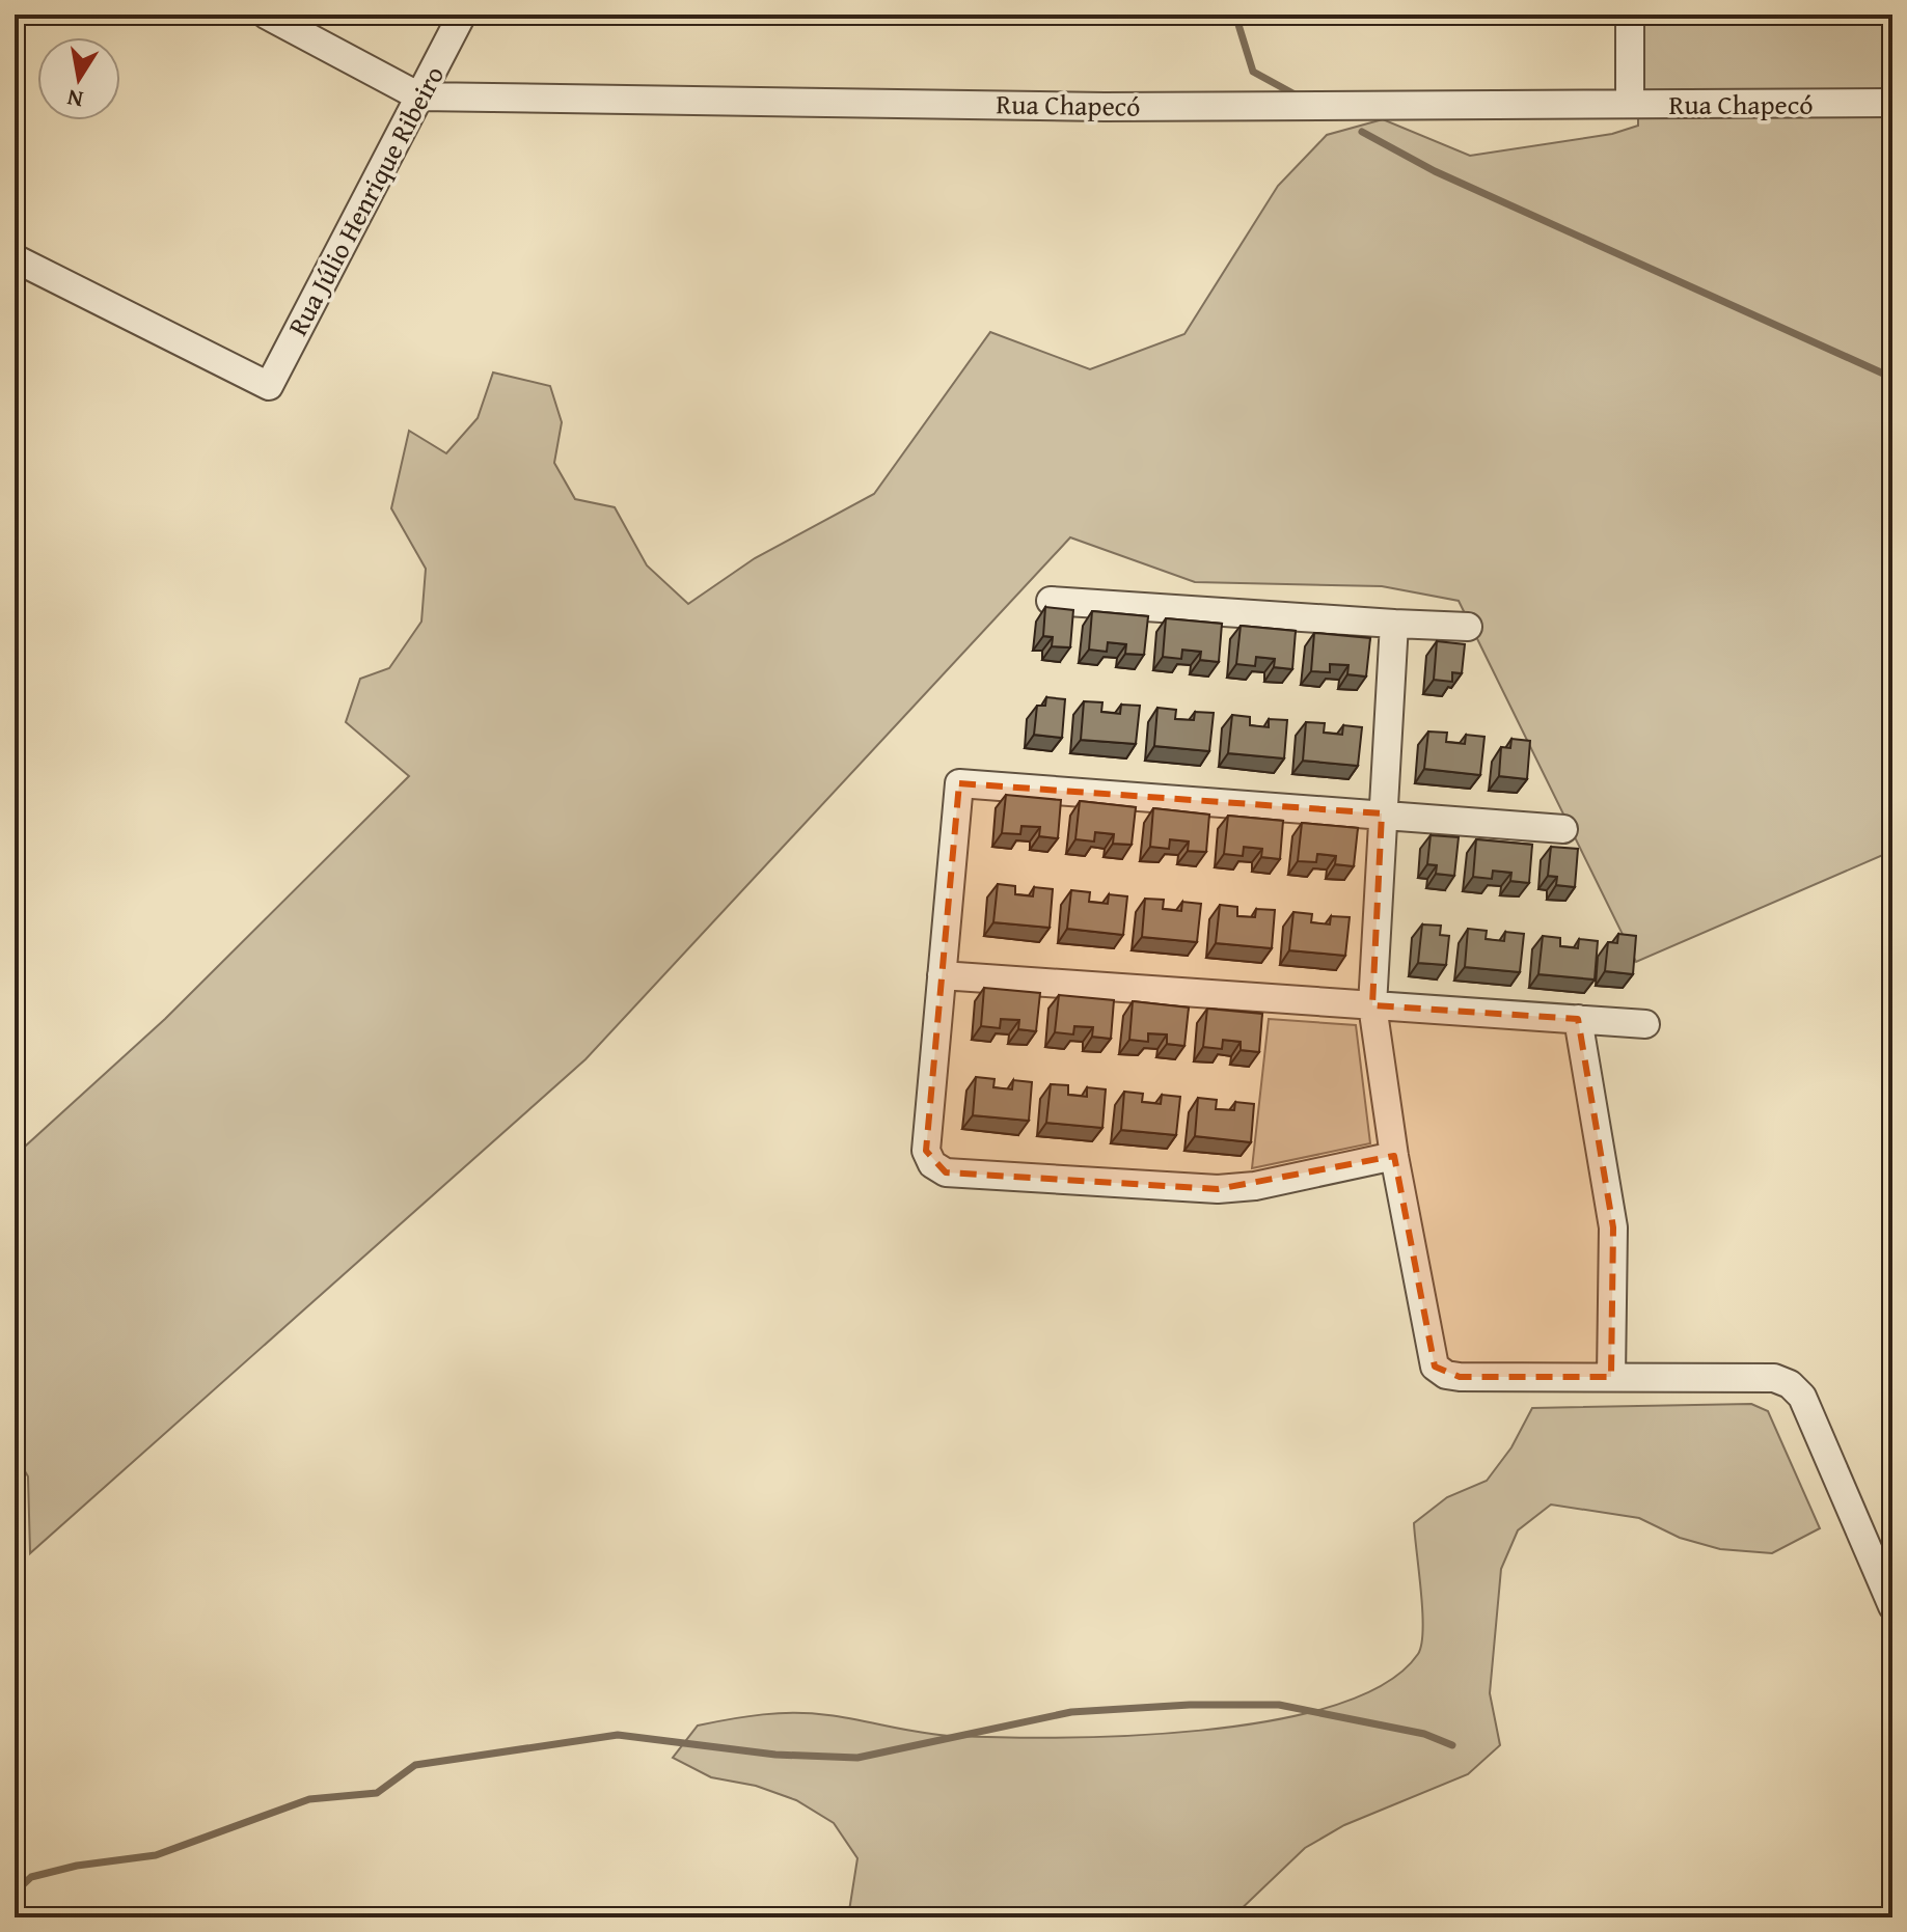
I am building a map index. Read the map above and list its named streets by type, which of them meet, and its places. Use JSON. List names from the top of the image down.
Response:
{
  "streets": {
    "street": ["Rua Chapecó", "Rua Júlio Henrique Ribeiro"]
  },
  "crossings": [
    ["Rua Chapecó", "Rua Júlio Henrique Ribeiro"]
  ],
  "north": "bottom"
}
